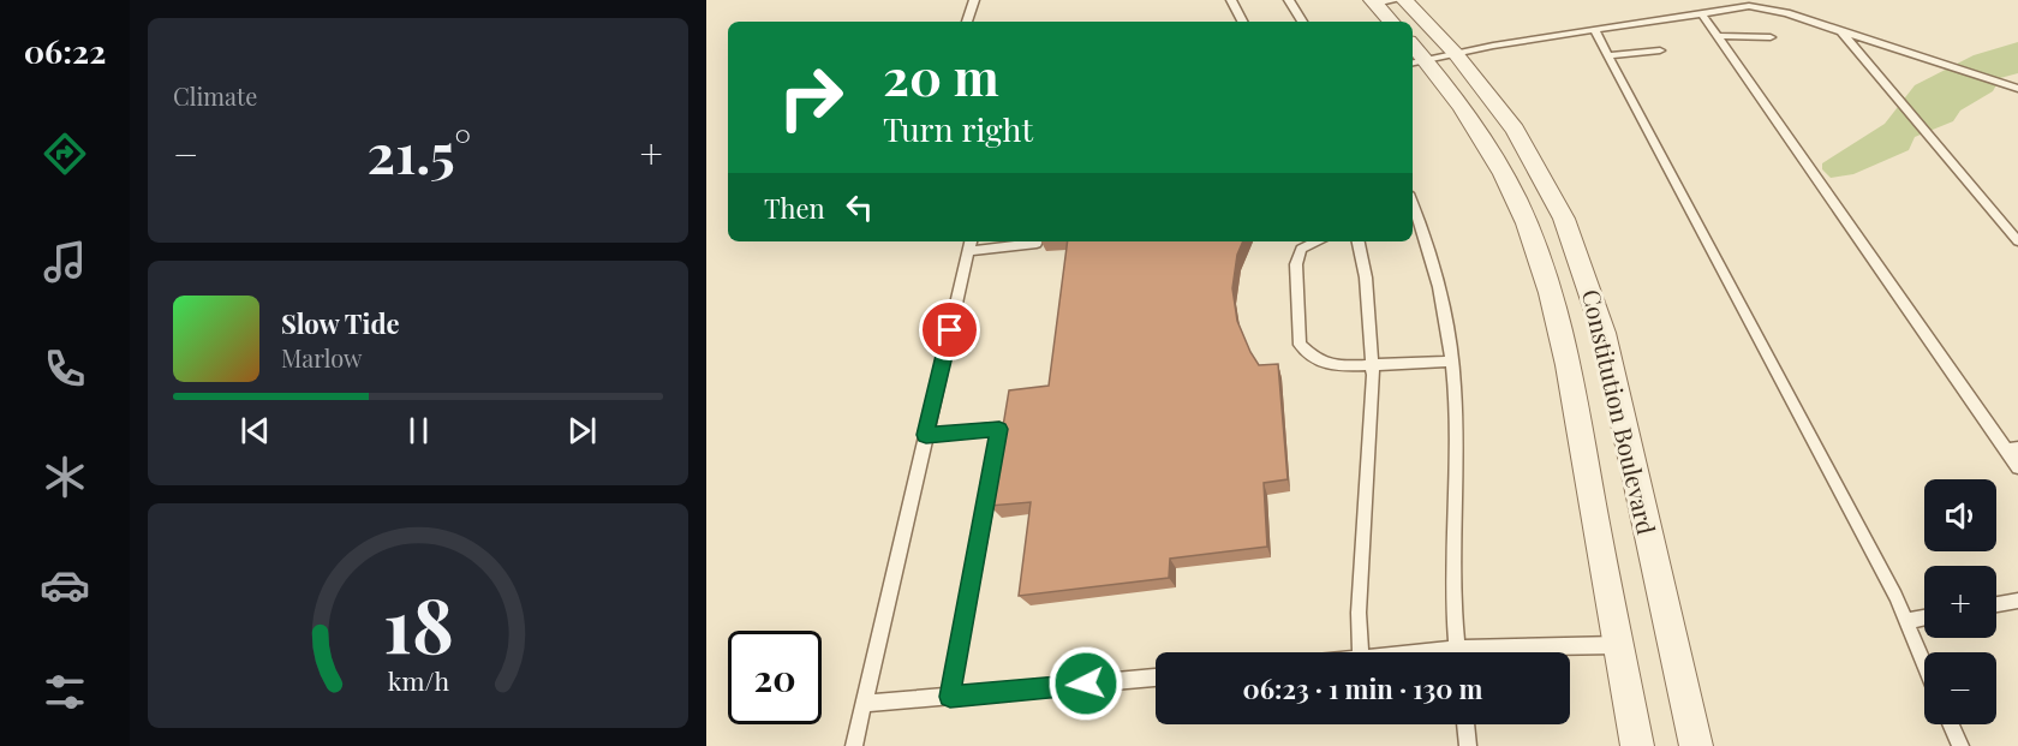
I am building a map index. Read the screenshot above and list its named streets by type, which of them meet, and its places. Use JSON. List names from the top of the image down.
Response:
{
  "streets": {
    "street": ["Constitution Boulevard"]
  },
  "page": {
    "tabs": "06:22",
    "tile": "Climate",
    "turn": ["20 m", "Turn right"],
    "heat": ["−", "21.5°", "+"],
    "then": "Then",
    "song": ["Slow Tide", "Marlow"],
    "map_buttons": ["+", "−"],
    "limit": "20",
    "trip": "06:23 · 1 min · 130 m",
    "gauge": ["18", "km/h"]
  }
}
